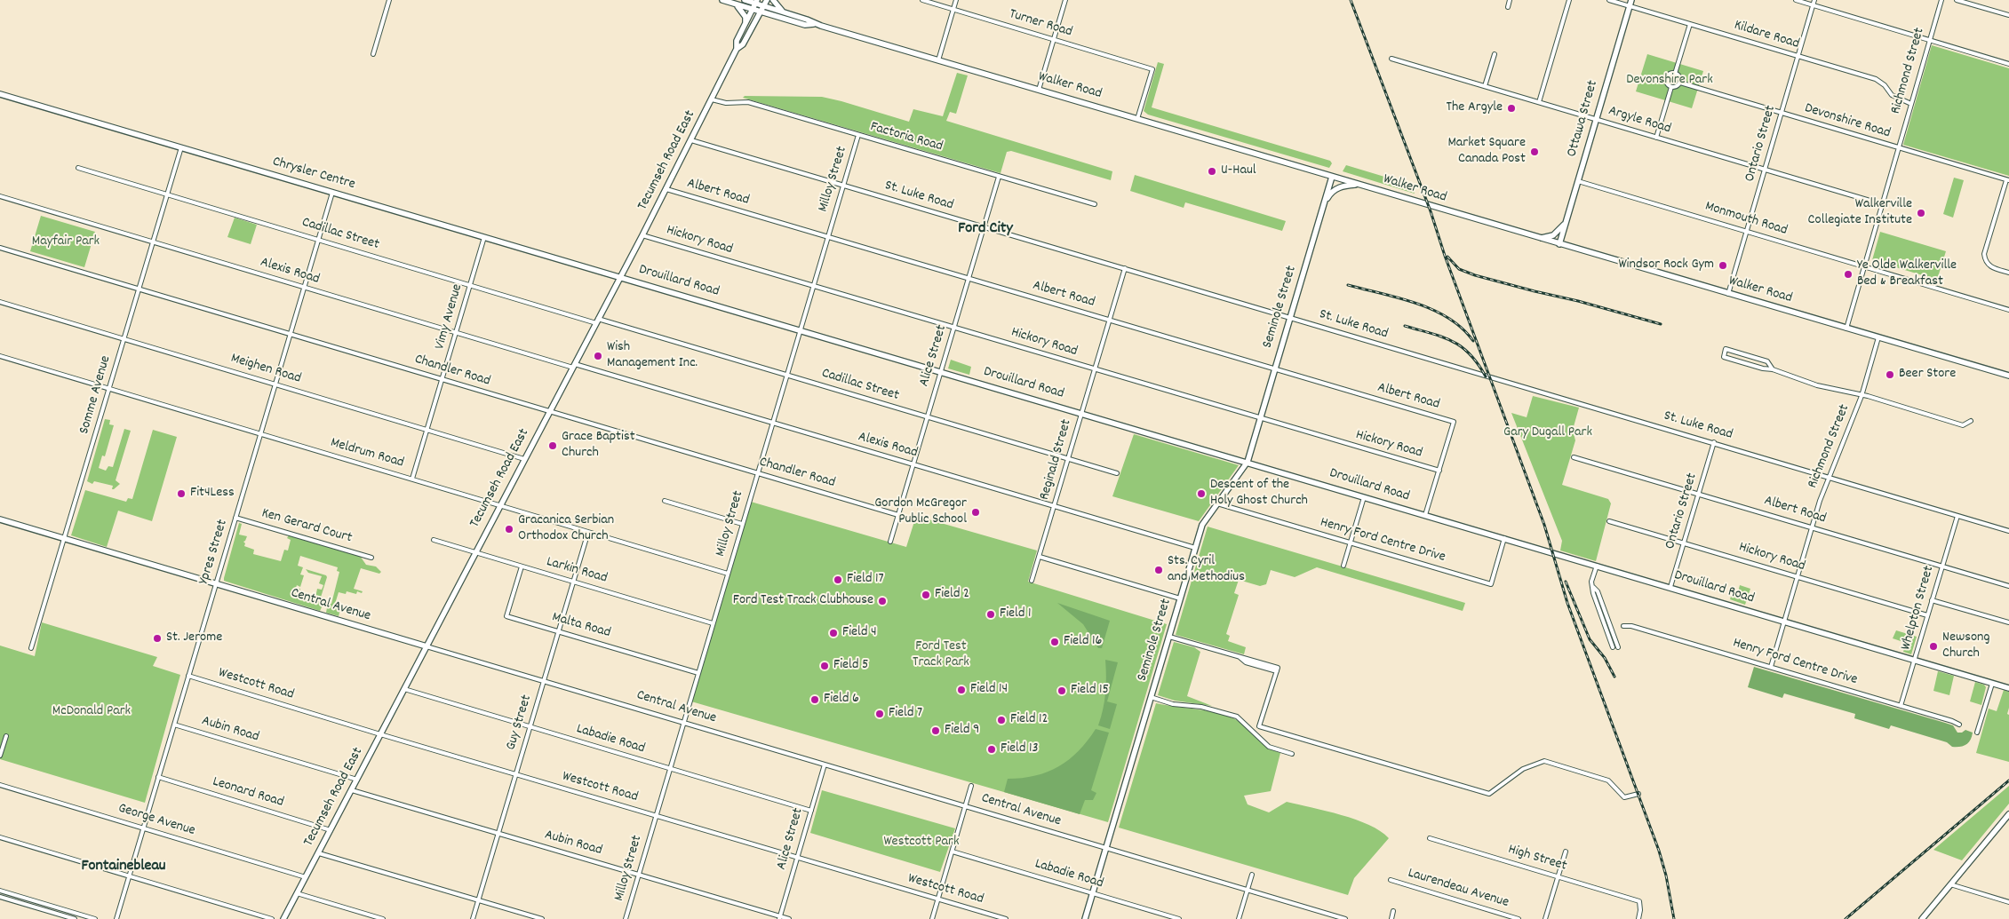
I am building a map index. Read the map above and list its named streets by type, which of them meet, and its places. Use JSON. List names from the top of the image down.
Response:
{
  "streets": {
    "street": [
      "Turner Road",
      "Kildare Road",
      "Richmond Street",
      "Walker Road",
      "Ottawa Street",
      "Argyle Road",
      "Devonshire Road",
      "Factoria Road",
      "Ontario Street",
      "Tecumseh Road East",
      "Chrysler Centre",
      "Milloy Street",
      "Albert Road",
      "St. Luke Road",
      "Monmouth Road",
      "Cadillac Street",
      "Hickory Road",
      "Alexis Road",
      "Drouillard Road",
      "Seminole Street",
      "Vimy Avenue",
      "Alice Street",
      "Meighen Road",
      "Chandler Road",
      "Somme Avenue",
      "Meldrum Road",
      "Reginald Street",
      "Ken Gerard Court",
      "Henry Ford Centre Drive",
      "Ypres Street",
      "Larkin Road",
      "Central Avenue",
      "Whelpton Street",
      "Malta Road",
      "Westcott Road",
      "Guy Street",
      "Aubin Road",
      "Labadie Road",
      "Leonard Road",
      "George Avenue",
      "High Street",
      "Laurendeau Avenue"
    ]
  },
  "crossings": [
    ["Turner Road", "Walker Road"],
    ["Kildare Road", "Richmond Street"],
    ["Kildare Road", "Ottawa Street"],
    ["Kildare Road", "Ontario Street"],
    ["Richmond Street", "Walker Road"],
    ["Richmond Street", "Argyle Road"],
    ["Richmond Street", "Devonshire Road"],
    ["Richmond Street", "Albert Road"],
    ["Richmond Street", "St. Luke Road"],
    ["Richmond Street", "Monmouth Road"],
    ["Richmond Street", "Hickory Road"],
    ["Richmond Street", "Drouillard Road"],
    ["Richmond Street", "Henry Ford Centre Drive"],
    ["Walker Road", "Ottawa Street"],
    ["Walker Road", "Ontario Street"],
    ["Walker Road", "Tecumseh Road East"],
    ["Walker Road", "Seminole Street"],
    ["Ottawa Street", "Argyle Road"],
    ["Ottawa Street", "Monmouth Road"],
    ["Argyle Road", "Ontario Street"],
    ["Devonshire Road", "Ontario Street"],
    ["Factoria Road", "Tecumseh Road East"],
    ["Factoria Road", "Milloy Street"],
    ["Factoria Road", "Alice Street"],
    ["Ontario Street", "Albert Road"],
    ["Ontario Street", "St. Luke Road"],
    ["Ontario Street", "Monmouth Road"],
    ["Ontario Street", "Hickory Road"],
    ["Ontario Street", "Drouillard Road"],
    ["Tecumseh Road East", "Chrysler Centre"],
    ["Tecumseh Road East", "Albert Road"],
    ["Tecumseh Road East", "St. Luke Road"],
    ["Tecumseh Road East", "Cadillac Street"],
    ["Tecumseh Road East", "Hickory Road"],
    ["Tecumseh Road East", "Alexis Road"],
    ["Tecumseh Road East", "Drouillard Road"],
    ["Tecumseh Road East", "Meighen Road"],
    ["Tecumseh Road East", "Chandler Road"],
    ["Tecumseh Road East", "Meldrum Road"],
    ["Tecumseh Road East", "Larkin Road"],
    ["Tecumseh Road East", "Central Avenue"],
    ["Tecumseh Road East", "Westcott Road"],
    ["Tecumseh Road East", "Aubin Road"],
    ["Tecumseh Road East", "Labadie Road"],
    ["Tecumseh Road East", "Leonard Road"],
    ["Tecumseh Road East", "George Avenue"],
    ["Chrysler Centre", "Drouillard Road"],
    ["Chrysler Centre", "Vimy Avenue"],
    ["Chrysler Centre", "Somme Avenue"],
    ["Chrysler Centre", "Ypres Street"],
    ["Milloy Street", "Albert Road"],
    ["Milloy Street", "St. Luke Road"],
    ["Milloy Street", "Cadillac Street"],
    ["Milloy Street", "Hickory Road"],
    ["Milloy Street", "Alexis Road"],
    ["Milloy Street", "Drouillard Road"],
    ["Milloy Street", "Chandler Road"],
    ["Milloy Street", "Meldrum Road"],
    ["Milloy Street", "Larkin Road"],
    ["Milloy Street", "Central Avenue"],
    ["Milloy Street", "Malta Road"],
    ["Milloy Street", "Westcott Road"],
    ["Milloy Street", "Aubin Road"],
    ["Milloy Street", "Labadie Road"],
    ["Albert Road", "Hickory Road"],
    ["Albert Road", "Seminole Street"],
    ["Albert Road", "Alice Street"],
    ["Albert Road", "Reginald Street"],
    ["Albert Road", "Whelpton Street"],
    ["St. Luke Road", "Seminole Street"],
    ["St. Luke Road", "Alice Street"],
    ["St. Luke Road", "Reginald Street"],
    ["St. Luke Road", "Whelpton Street"],
    ["Cadillac Street", "Vimy Avenue"],
    ["Cadillac Street", "Alice Street"],
    ["Cadillac Street", "Somme Avenue"],
    ["Cadillac Street", "Reginald Street"],
    ["Cadillac Street", "Ypres Street"],
    ["Hickory Road", "Seminole Street"],
    ["Hickory Road", "Alice Street"],
    ["Hickory Road", "Reginald Street"],
    ["Hickory Road", "Whelpton Street"],
    ["Alexis Road", "Seminole Street"],
    ["Alexis Road", "Vimy Avenue"],
    ["Alexis Road", "Alice Street"],
    ["Alexis Road", "Somme Avenue"],
    ["Alexis Road", "Reginald Street"],
    ["Alexis Road", "Ypres Street"],
    ["Drouillard Road", "Seminole Street"],
    ["Drouillard Road", "Alice Street"],
    ["Drouillard Road", "Reginald Street"],
    ["Drouillard Road", "Henry Ford Centre Drive"],
    ["Drouillard Road", "Whelpton Street"],
    ["Seminole Street", "Henry Ford Centre Drive"],
    ["Seminole Street", "Central Avenue"],
    ["Seminole Street", "Labadie Road"],
    ["Vimy Avenue", "Meighen Road"],
    ["Vimy Avenue", "Chandler Road"],
    ["Vimy Avenue", "Meldrum Road"],
    ["Alice Street", "Chandler Road"],
    ["Alice Street", "Central Avenue"],
    ["Alice Street", "Westcott Road"],
    ["Alice Street", "Aubin Road"],
    ["Alice Street", "Labadie Road"],
    ["Meighen Road", "Somme Avenue"],
    ["Meighen Road", "Ypres Street"],
    ["Chandler Road", "Somme Avenue"],
    ["Chandler Road", "Ypres Street"],
    ["Somme Avenue", "Meldrum Road"],
    ["Somme Avenue", "Central Avenue"],
    ["Meldrum Road", "Ypres Street"],
    ["Meldrum Road", "Guy Street"],
    ["Ken Gerard Court", "Ypres Street"],
    ["Henry Ford Centre Drive", "Whelpton Street"],
    ["Ypres Street", "Central Avenue"],
    ["Ypres Street", "Westcott Road"],
    ["Ypres Street", "Aubin Road"],
    ["Ypres Street", "Leonard Road"],
    ["Ypres Street", "George Avenue"],
    ["Larkin Road", "Malta Road"],
    ["Larkin Road", "Guy Street"],
    ["Central Avenue", "Guy Street"],
    ["Malta Road", "Guy Street"],
    ["Westcott Road", "Guy Street"],
    ["Guy Street", "Aubin Road"],
    ["Guy Street", "Labadie Road"]
  ],
  "districts": ["Ford City", "Fontainebleau"],
  "parks": [
    "Devonshire Park",
    "Mayfair Park",
    "Gary Dugall Park",
    "Ford Test Track Park",
    "McDonald Park",
    "Westcott Park"
  ],
  "places": [
    "The Argyle",
    "Market Square Canada Post",
    "U-Haul",
    "Walkerville Collegiate Institute",
    "Windsor Rock Gym",
    "Ye Olde Walkerville Bed & Breakfast",
    "Wish Management Inc.",
    "Beer Store",
    "Grace Baptist Church",
    "Fit4Less",
    "Descent of the Holy Ghost Church",
    "Gordon McGregor Public School",
    "Gracanica Serbian Orthodox Church",
    "Sts. Cyril and Methodius",
    "Field 17",
    "Field 2",
    "Ford Test Track Clubhouse",
    "Field 1",
    "Field 4",
    "St. Jerome",
    "Field 16",
    "Newsong Church",
    "Field 5",
    "Field 14",
    "Field 15",
    "Field 6",
    "Field 7",
    "Field 12",
    "Field 9",
    "Field 13"
  ]
}
